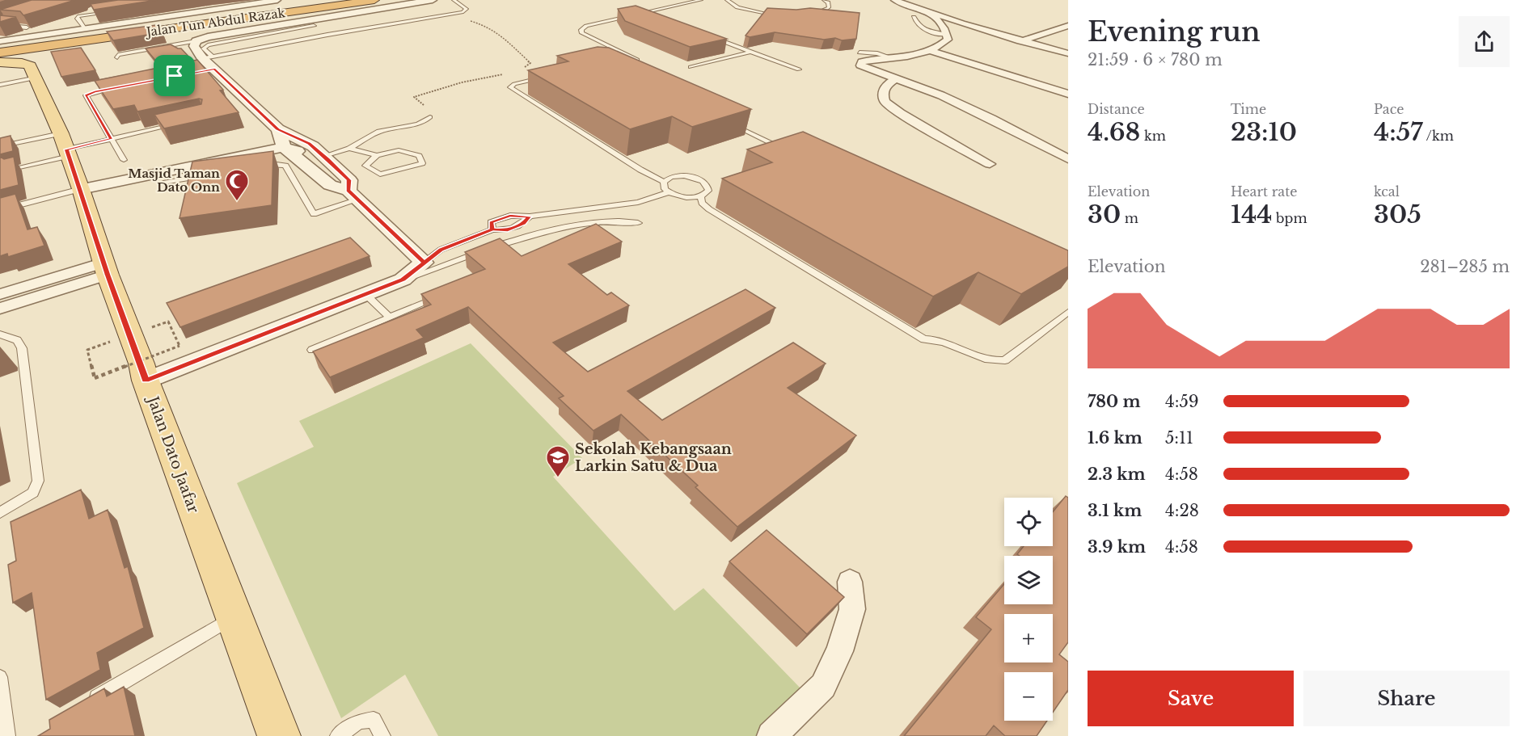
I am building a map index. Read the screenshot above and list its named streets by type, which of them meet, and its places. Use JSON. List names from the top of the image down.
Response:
{
  "streets": {
    "highway": ["Jalan Tun Abdul Razak"],
    "main road": ["Jalan Dato Jaafar"]
  },
  "places": {
    "mosque": ["Masjid Taman Dato Onn"],
    "school or university": ["Sekolah Kebangsaan Larkin Satu & Dua"]
  },
  "page": {
    "heading": ["Evening run", "21:59 · 6 × 780 m"],
    "stats": [
      ["Distance", "4.68 km"],
      ["Time", "23:10"],
      ["Pace", "4:57 /km"],
      ["Elevation", "30 m"],
      ["Heart rate", "144 bpm"],
      ["kcal", "305"]
    ],
    "chart": ["Elevation", "281–285 m"],
    "list": [
      {
        "name": "780 m",
        "note": "4:59"
      },
      {
        "name": "1.6 km",
        "note": "5:11"
      },
      {
        "name": "2.3 km",
        "note": "4:58"
      },
      {
        "name": "3.1 km",
        "note": "4:28"
      },
      {
        "name": "3.9 km",
        "note": "4:58"
      }
    ],
    "map_buttons": ["+", "−"],
    "buttons": ["Save", "Share"]
  }
}
